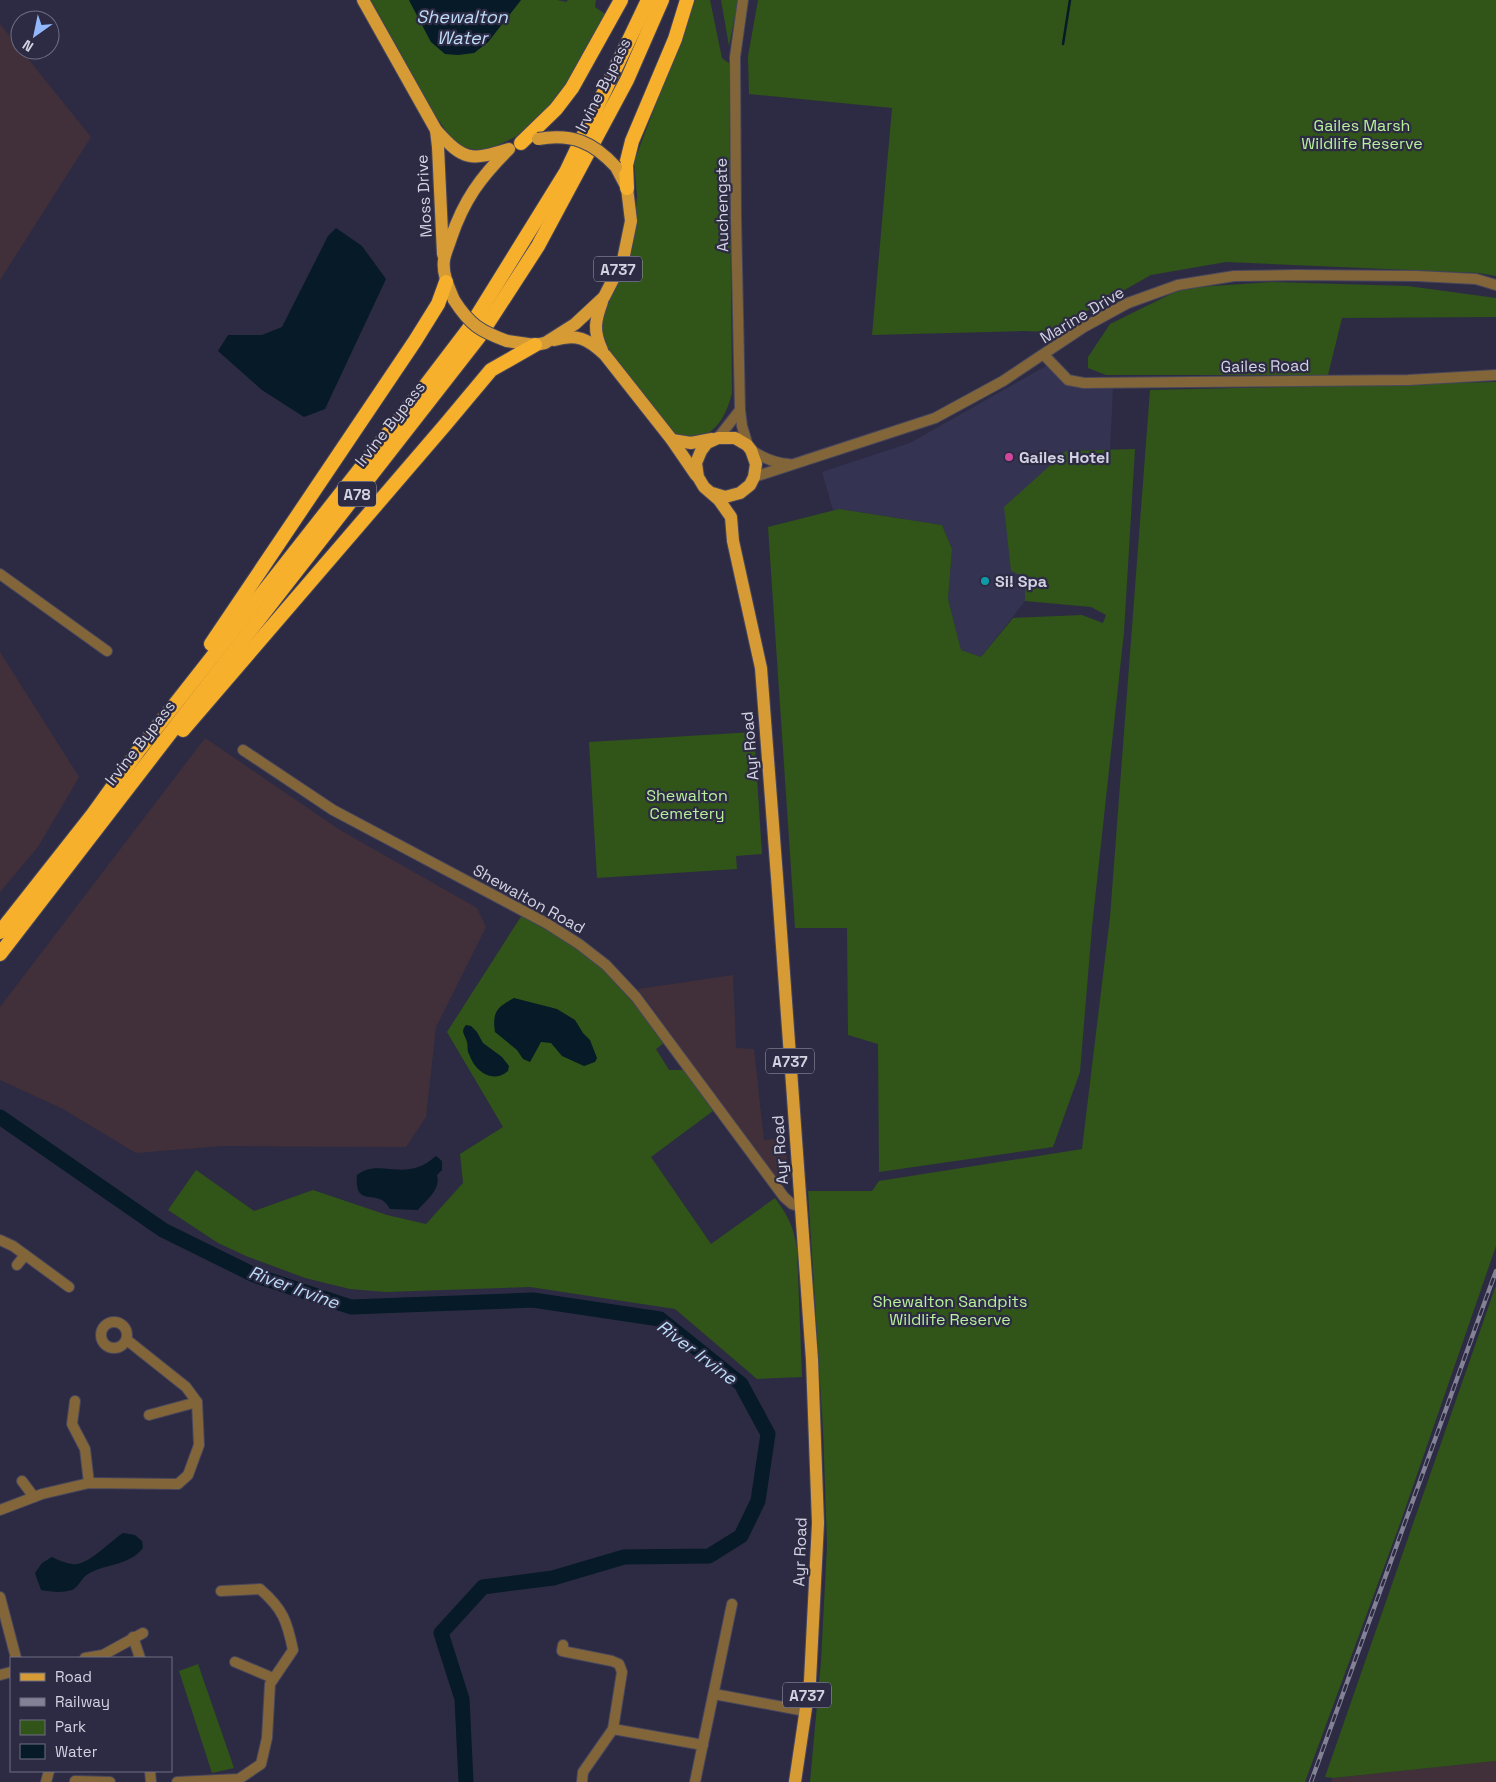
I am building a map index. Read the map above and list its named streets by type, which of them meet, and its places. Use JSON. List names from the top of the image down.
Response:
{
  "streets": {
    "highway": ["Irvine Bypass", "A78"],
    "main road": ["Moss Drive", "A737", "Ayr Road"],
    "street": [
      "Auchengate",
      "Marine Drive",
      "Gailes Road",
      "Shewalton Road"
    ]
  },
  "crossings": [
    ["Moss Drive", "A737"],
    ["Auchengate", "A737"],
    ["Auchengate", "Marine Drive"],
    ["A737", "Marine Drive"],
    ["A737", "Ayr Road"],
    ["Marine Drive", "Gailes Road"],
    ["Ayr Road", "Shewalton Road"]
  ],
  "water": ["Shewalton Water", "River Irvine"],
  "parks": ["Gailes Marsh Wildlife Reserve", "Shewalton Cemetery", "Shewalton Sandpits Wildlife Reserve"],
  "places": ["Gailes Hotel", "Si! Spa"],
  "legend": [
    "Road",
    "Railway",
    "Park",
    "Water"
  ],
  "north": "bottom left"
}
